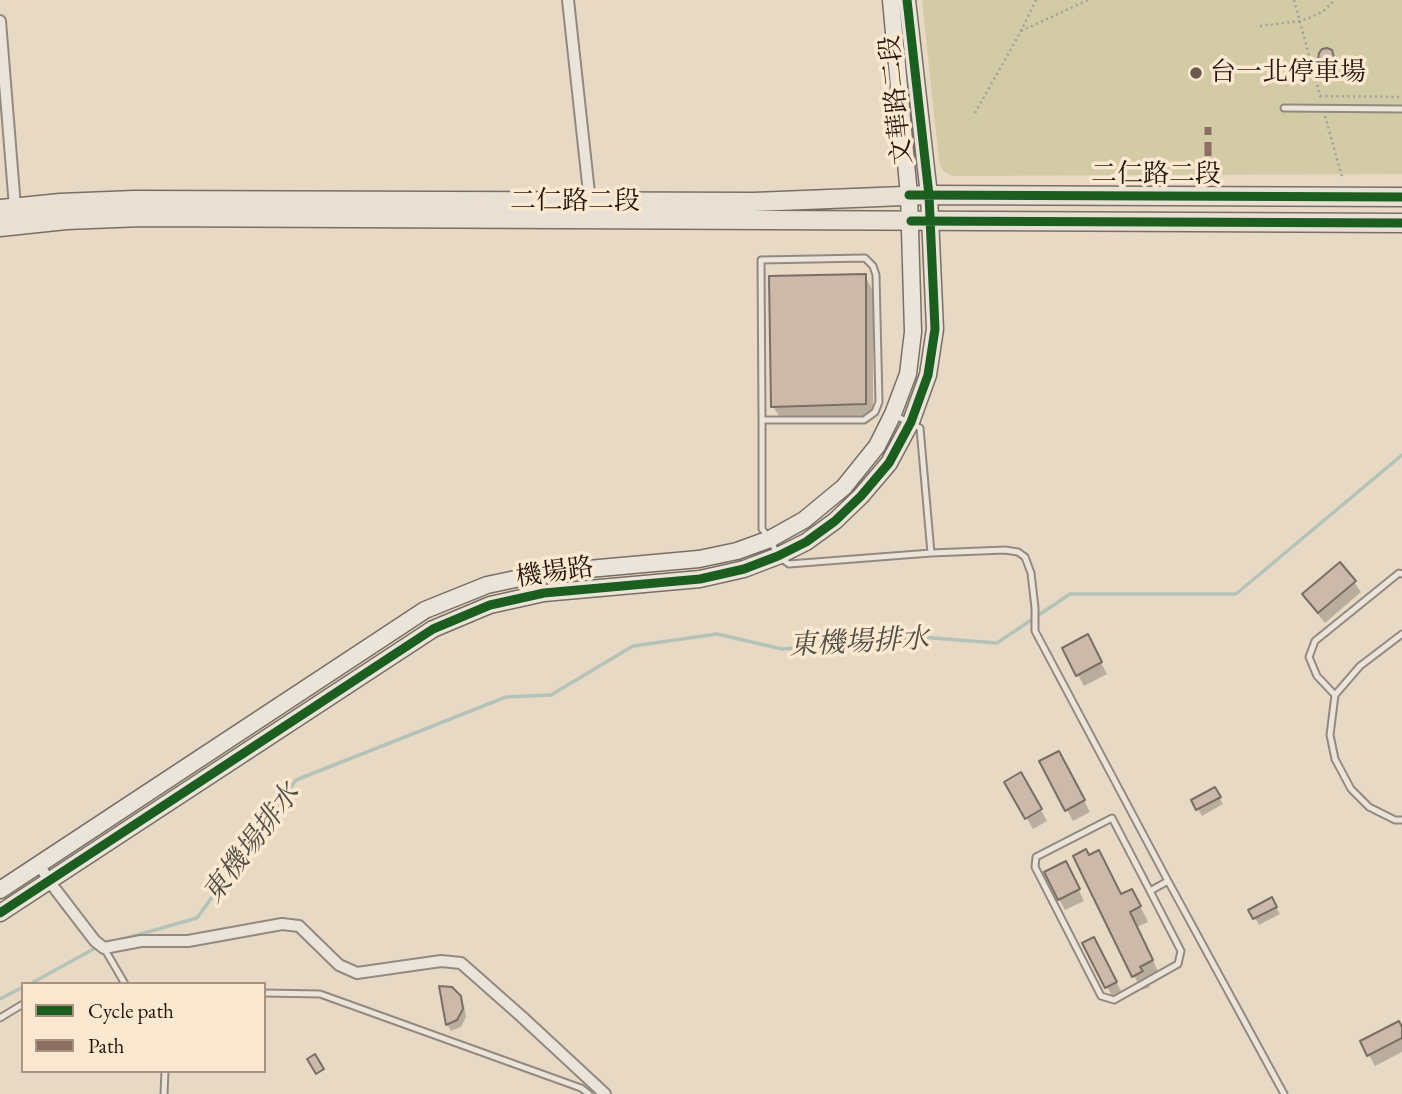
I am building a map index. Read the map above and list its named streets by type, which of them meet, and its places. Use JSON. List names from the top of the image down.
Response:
{
  "streets": {
    "main road": ["二仁路二段"],
    "street": ["文華路二段", "機場路"]
  },
  "crossings": [
    ["文華路二段", "二仁路二段"],
    ["文華路二段", "機場路"],
    ["二仁路二段", "機場路"]
  ],
  "water": ["東機場排水"],
  "places": ["台一北停車場"],
  "legend": ["Cycle path", "Path"]
}
